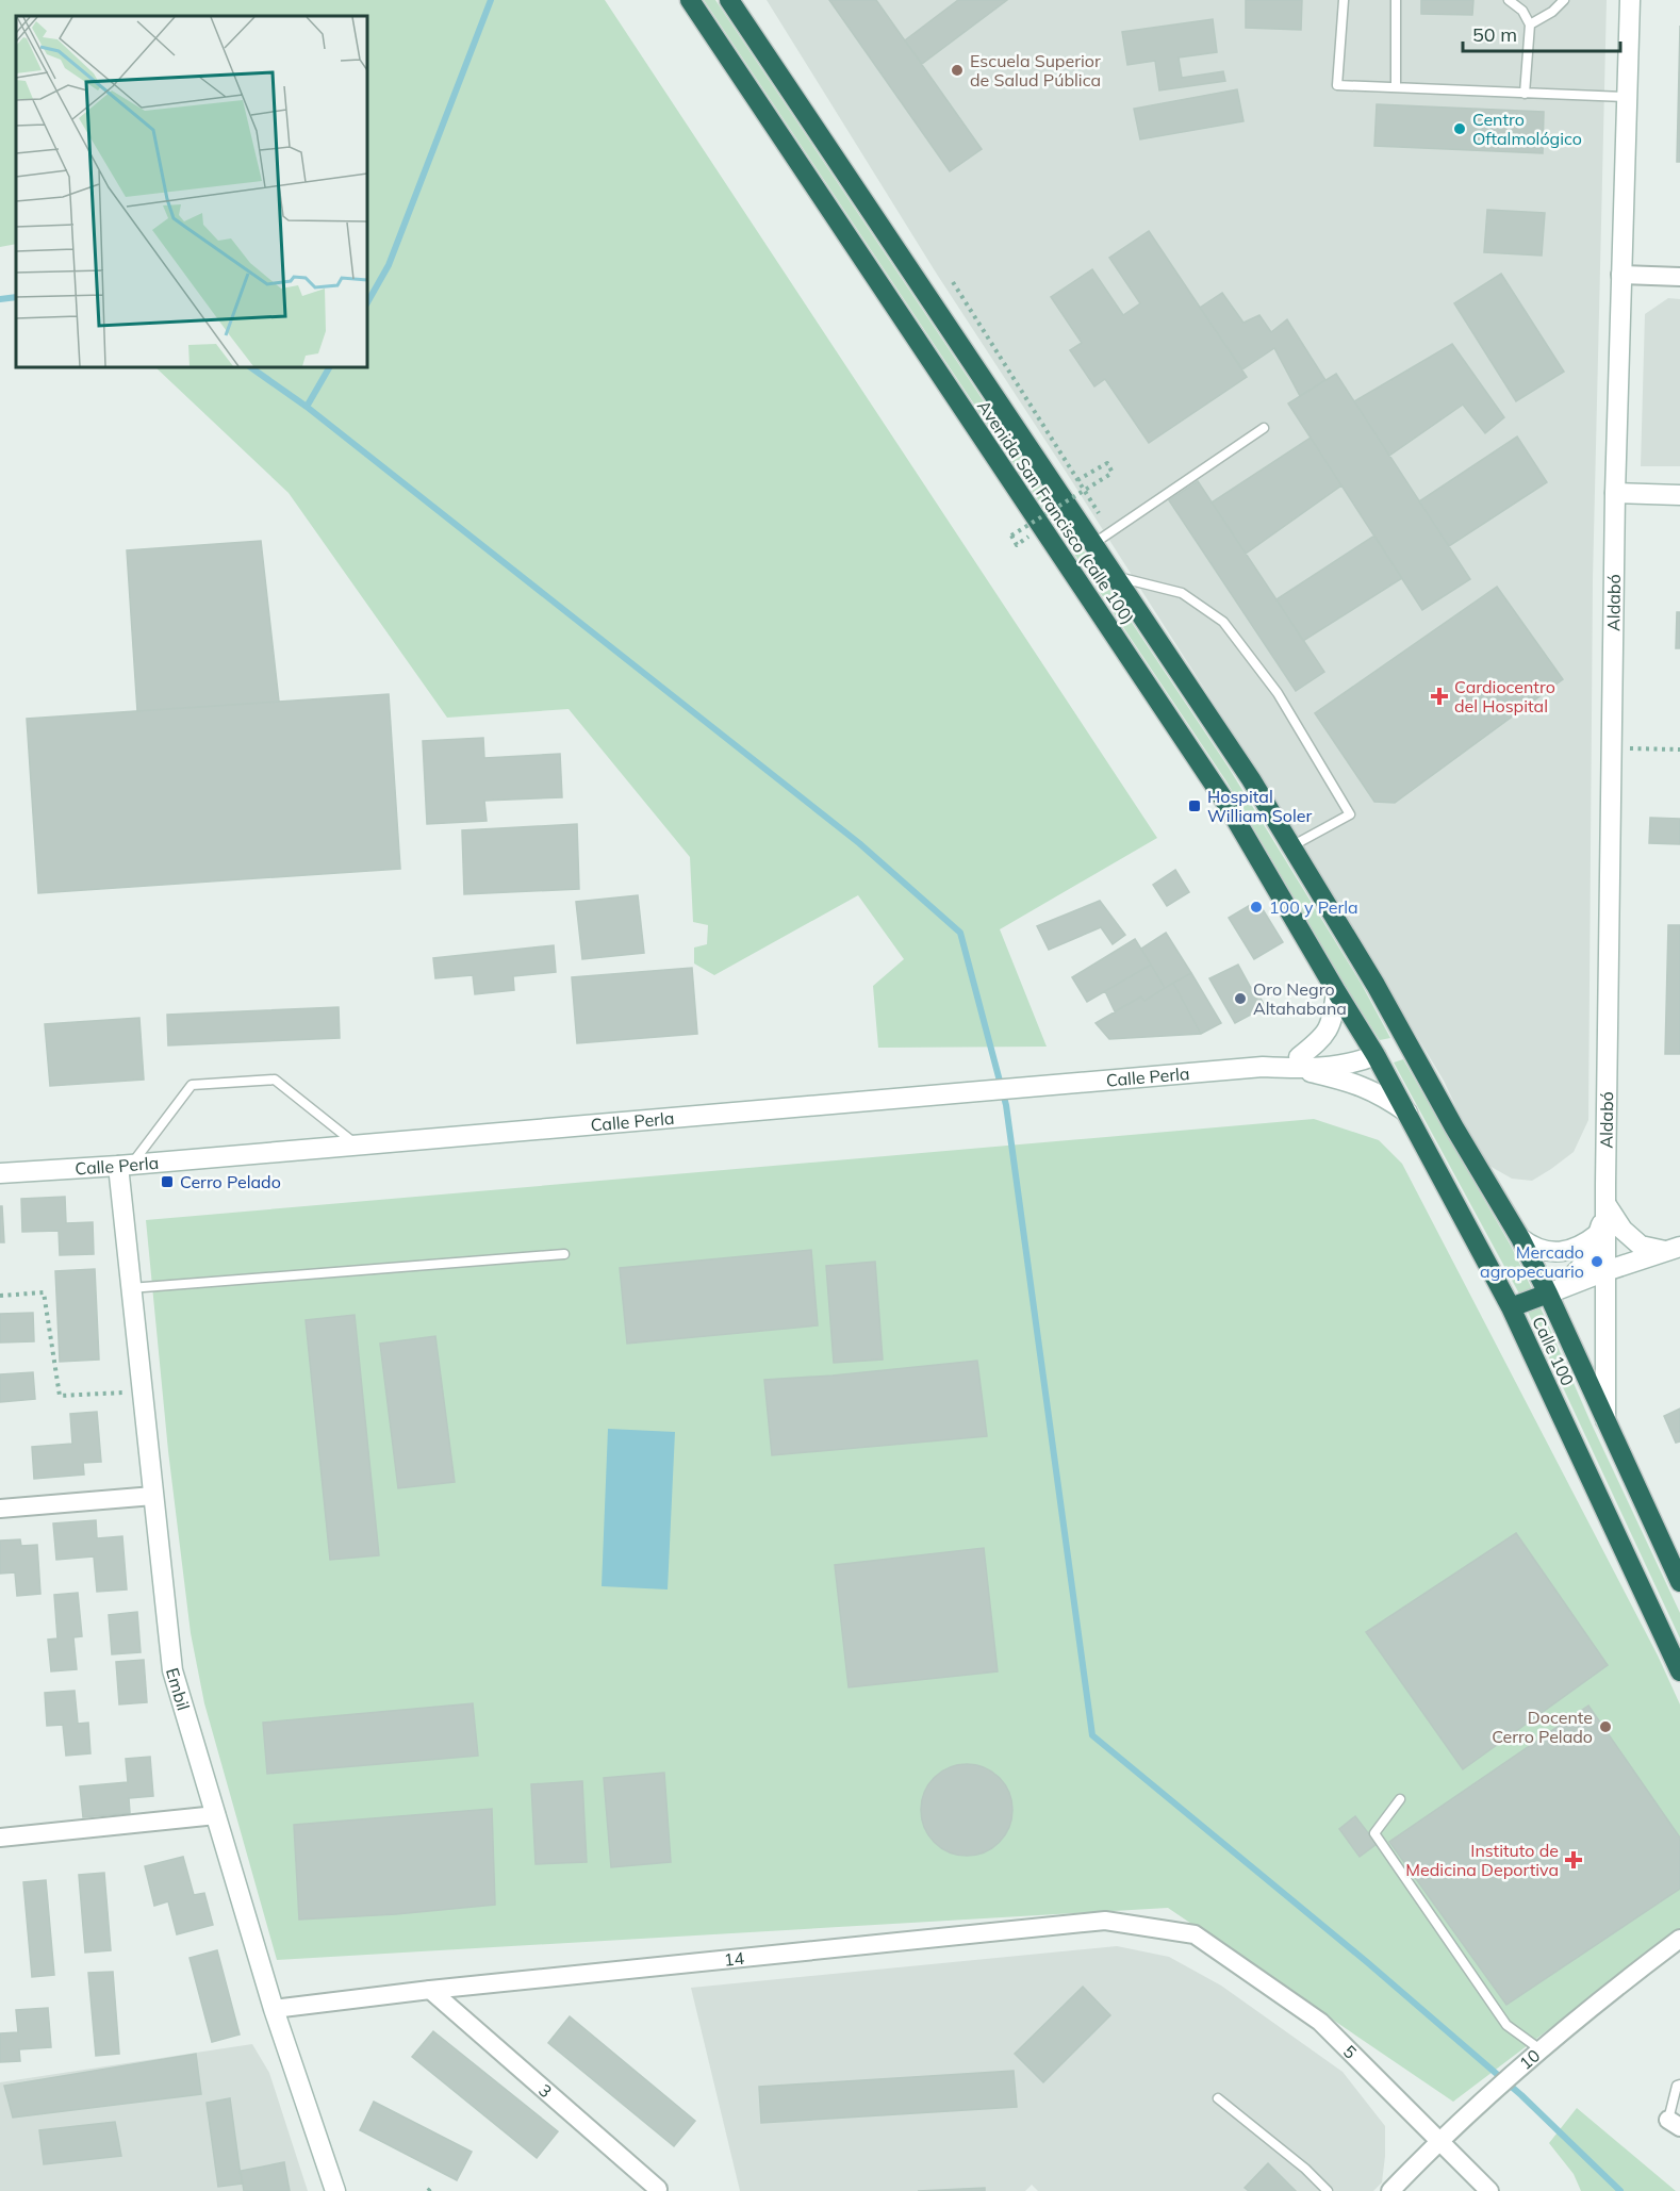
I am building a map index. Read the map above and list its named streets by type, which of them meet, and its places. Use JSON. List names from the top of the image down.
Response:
{
  "streets": {
    "highway": ["Avenida San Francisco (calle 100)", "Calle 100"],
    "main road": ["Aldabó", "Calle Perla", "Embil"],
    "street": [
      "14",
      "5",
      "10",
      "3"
    ]
  },
  "crossings": [
    ["Avenida San Francisco (calle 100)", "Calle Perla"],
    ["Avenida San Francisco (calle 100)", "Calle 100"],
    ["Aldabó", "Calle 100"],
    ["Calle Perla", "Calle 100"],
    ["Calle Perla", "Embil"],
    ["Embil", "14"],
    ["14", "5"],
    ["14", "3"],
    ["5", "10"]
  ],
  "places": {
    "other": [
      "Escuela Superior de Salud Pública",
      "Centro Oftalmológico",
      "100 y Perla",
      "Oro Negro Altahabana",
      "Mercado agropecuario",
      "Docente Cerro Pelado"
    ],
    "health": ["Cardiocentro del Hospital", "Instituto de Medicina Deportiva"],
    "transit": ["Hospital William Soler", "Cerro Pelado"]
  },
  "scale_bar": "50 m"
}
